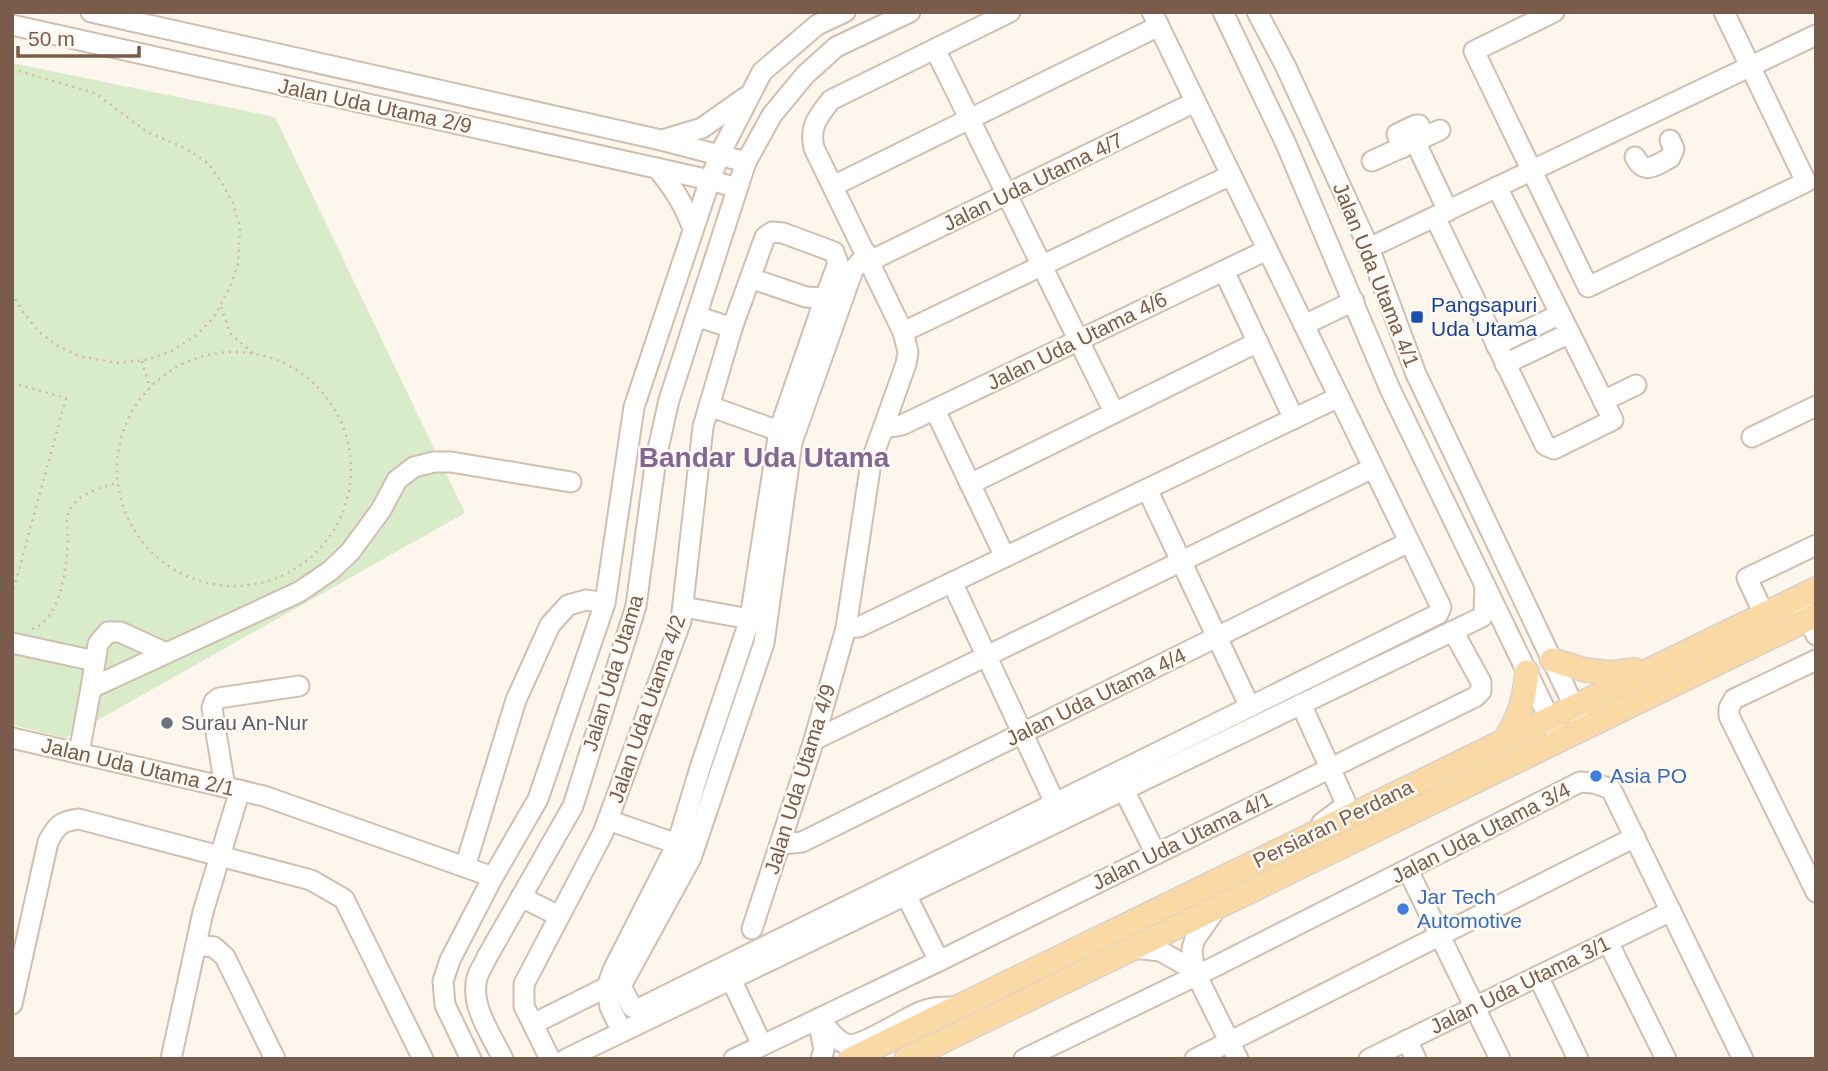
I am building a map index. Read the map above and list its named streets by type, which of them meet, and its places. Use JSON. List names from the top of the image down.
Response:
{
  "streets": {
    "main road": ["Persiaran Perdana"],
    "street": [
      "Jalan Uda Utama 2/9",
      "Jalan Uda Utama 4/7",
      "Jalan Uda Utama 4/1",
      "Jalan Uda Utama 4/6",
      "Jalan Uda Utama",
      "Jalan Uda Utama 4/4",
      "Jalan Uda Utama 4/2",
      "Jalan Uda Utama 2/1",
      "Jalan Uda Utama 4/9",
      "Jalan Uda Utama 3/4",
      "Jalan Uda Utama 3/1"
    ]
  },
  "crossings": [
    ["Jalan Uda Utama 2/9", "Jalan Uda Utama"],
    ["Jalan Uda Utama 4/1", "Persiaran Perdana"],
    ["Jalan Uda Utama 4/6", "Jalan Uda Utama 4/9"],
    ["Jalan Uda Utama", "Jalan Uda Utama 2/1"],
    ["Jalan Uda Utama 4/4", "Jalan Uda Utama 4/9"],
    ["Jalan Uda Utama 3/4", "Jalan Uda Utama 3/1"]
  ],
  "districts": ["Bandar Uda Utama"],
  "places": {
    "transit": ["Pangsapuri Uda Utama"],
    "other": ["Surau An-Nur", "Asia PO", "Jar Tech Automotive"]
  },
  "scale_bar": "50 m"
}
